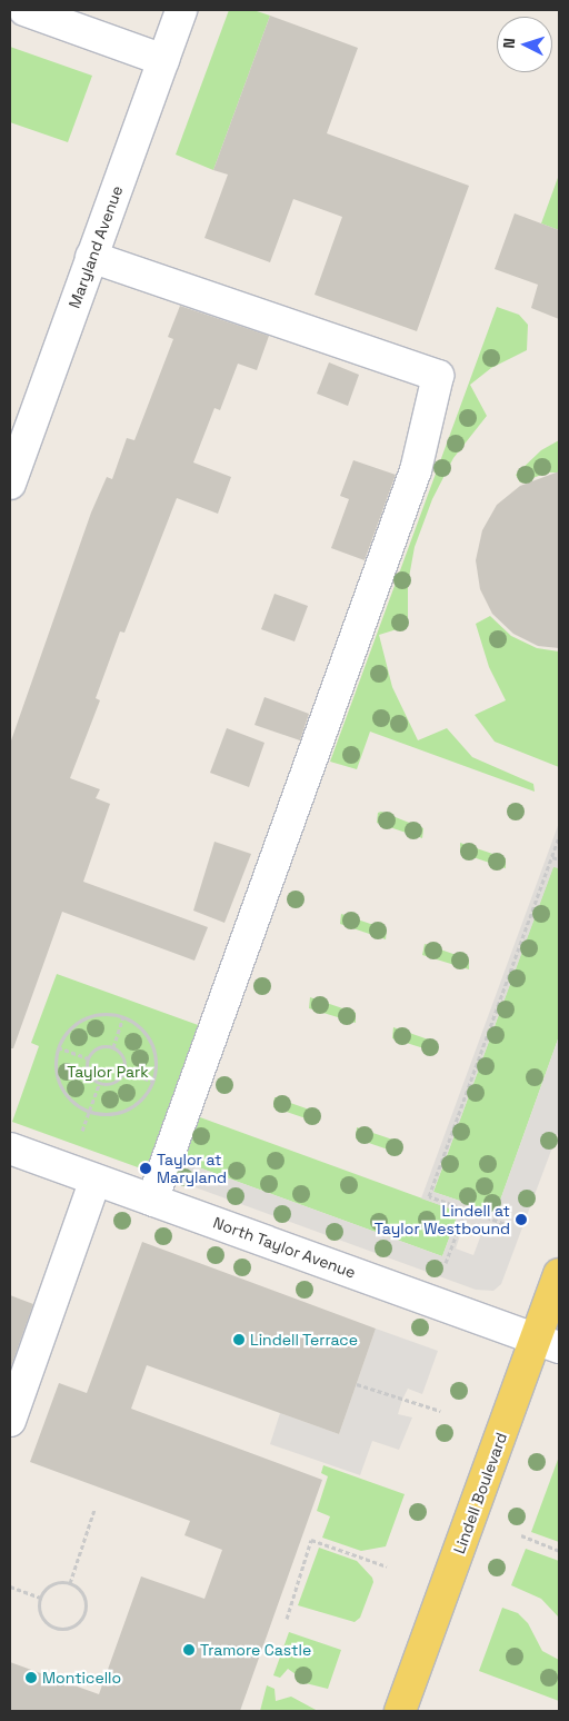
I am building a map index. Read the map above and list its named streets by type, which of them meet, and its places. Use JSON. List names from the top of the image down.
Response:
{
  "streets": {
    "main road": ["Lindell Boulevard"],
    "street": ["Maryland Avenue", "North Taylor Avenue"]
  },
  "crossings": [
    ["North Taylor Avenue", "Lindell Boulevard"]
  ],
  "parks": ["Taylor Park"],
  "places": [
    "Taylor at Maryland",
    "Lindell at Taylor Westbound",
    "Lindell Terrace",
    "Tramore Castle",
    "Monticello"
  ],
  "north": "left"
}
